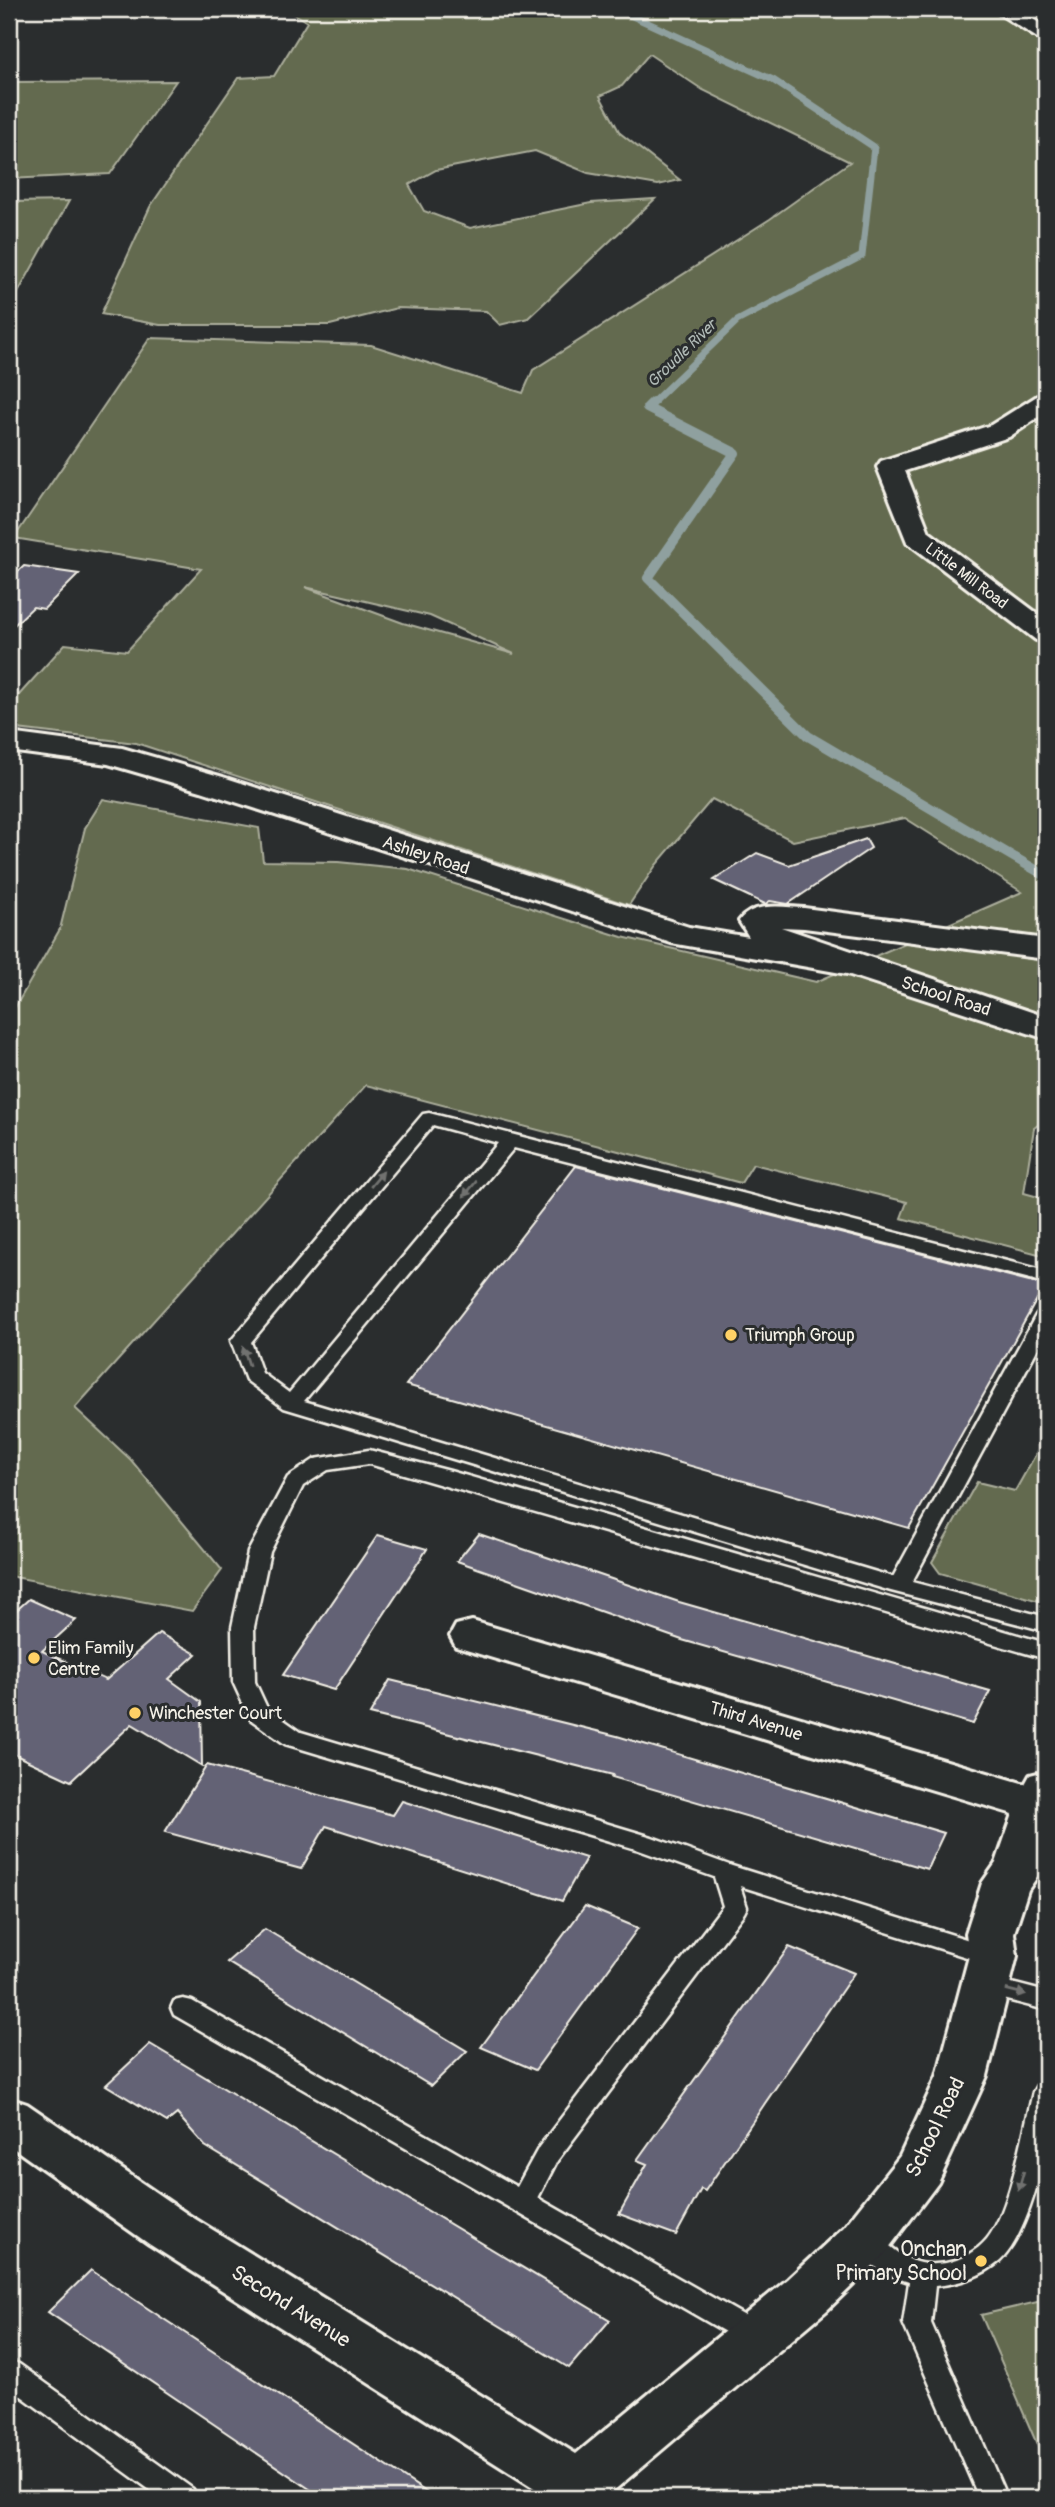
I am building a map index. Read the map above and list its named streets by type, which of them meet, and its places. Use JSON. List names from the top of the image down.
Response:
{
  "streets": {
    "street": [
      "Little Mill Road",
      "Ashley Road",
      "School Road",
      "Third Avenue",
      "Second Avenue"
    ]
  },
  "crossings": [
    ["Ashley Road", "School Road"],
    ["School Road", "Third Avenue"],
    ["School Road", "Second Avenue"]
  ],
  "water": ["Groudle River"],
  "places": [
    "Triumph Group",
    "Elim Family Centre",
    "Winchester Court",
    "Onchan Primary School"
  ]
}
